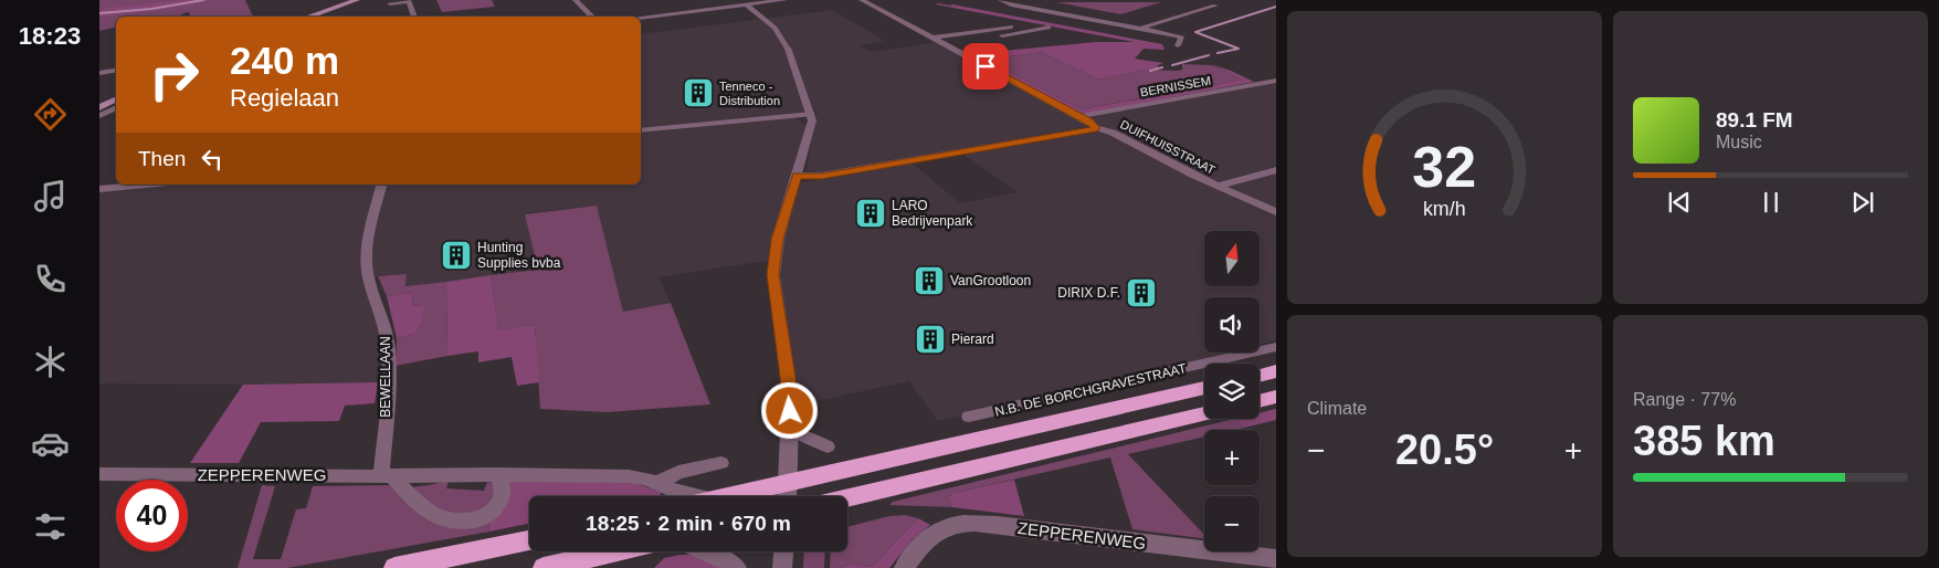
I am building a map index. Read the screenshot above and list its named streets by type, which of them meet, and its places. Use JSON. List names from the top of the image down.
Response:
{
  "streets": {
    "street": [
      "BERNISSEM",
      "DUIFHUISSTRAAT",
      "BEWELLAAN",
      "N.B. DE BORCHGRAVESTRAAT",
      "ZEPPERENWEG"
    ]
  },
  "crossings": [
    ["BERNISSEM", "DUIFHUISSTRAAT"],
    ["BEWELLAAN", "ZEPPERENWEG"]
  ],
  "places": {
    "building": [
      "Tenneco - Distribution",
      "LARO Bedrijvenpark",
      "Hunting Supplies bvba",
      "VanGrootloon",
      "DIRIX D.F.",
      "Pierard"
    ]
  },
  "north": "top",
  "page": {
    "tabs": "18:23",
    "turn": ["240 m", "Regielaan"],
    "song": ["89.1 FM", "Music"],
    "then": "Then",
    "map_buttons": ["+", "−"],
    "tile": [
      "Climate",
      ["Range · 77%", "385 km"]
    ],
    "heat": ["−", "20.5°", "+"],
    "limit": "40",
    "trip": "18:25 · 2 min · 670 m",
    "gauge": ["32", "km/h"]
  }
}
